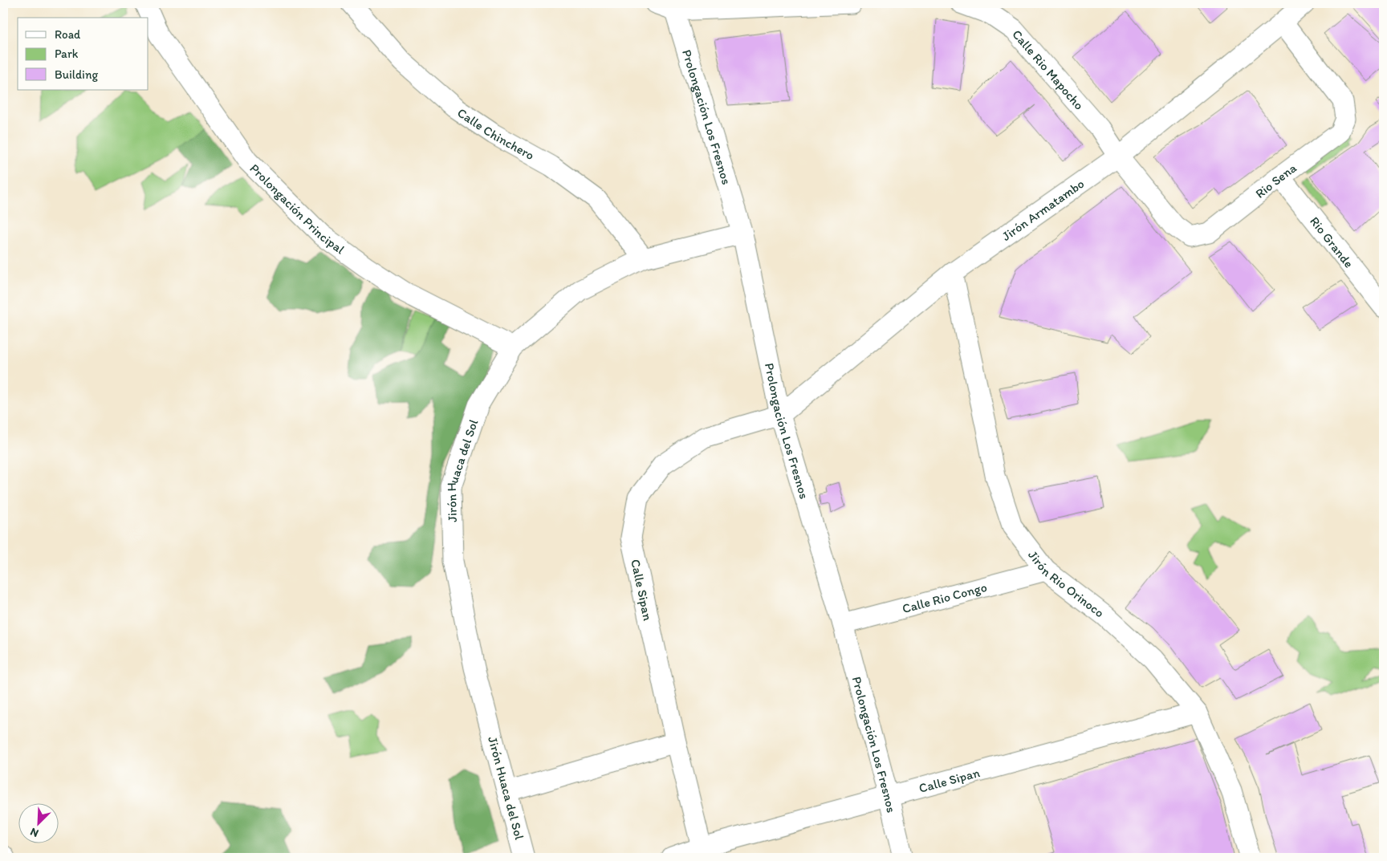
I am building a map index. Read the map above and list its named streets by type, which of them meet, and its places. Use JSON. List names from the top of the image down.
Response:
{
  "streets": {
    "street": [
      "Calle Rio Mapocho",
      "Prolongación Los Fresnos",
      "Calle Chinchero",
      "Rio Sena",
      "Prolongación Principal",
      "Jirón Armatambo",
      "Rio Grande",
      "Jirón Huaca del Sol",
      "Jirón Rio Orinoco",
      "Calle Sipan",
      "Calle Rio Congo"
    ]
  },
  "crossings": [
    ["Calle Rio Mapocho", "Rio Sena"],
    ["Calle Rio Mapocho", "Jirón Armatambo"],
    ["Prolongación Los Fresnos", "Jirón Armatambo"],
    ["Prolongación Los Fresnos", "Jirón Huaca del Sol"],
    ["Prolongación Los Fresnos", "Calle Sipan"],
    ["Prolongación Los Fresnos", "Calle Rio Congo"],
    ["Calle Chinchero", "Jirón Huaca del Sol"],
    ["Rio Sena", "Jirón Armatambo"],
    ["Rio Sena", "Rio Grande"],
    ["Prolongación Principal", "Jirón Huaca del Sol"],
    ["Jirón Armatambo", "Jirón Rio Orinoco"],
    ["Jirón Armatambo", "Calle Sipan"],
    ["Jirón Rio Orinoco", "Calle Sipan"],
    ["Jirón Rio Orinoco", "Calle Rio Congo"]
  ],
  "legend": ["Road", "Park", "Building"],
  "north": "bottom left"
}
